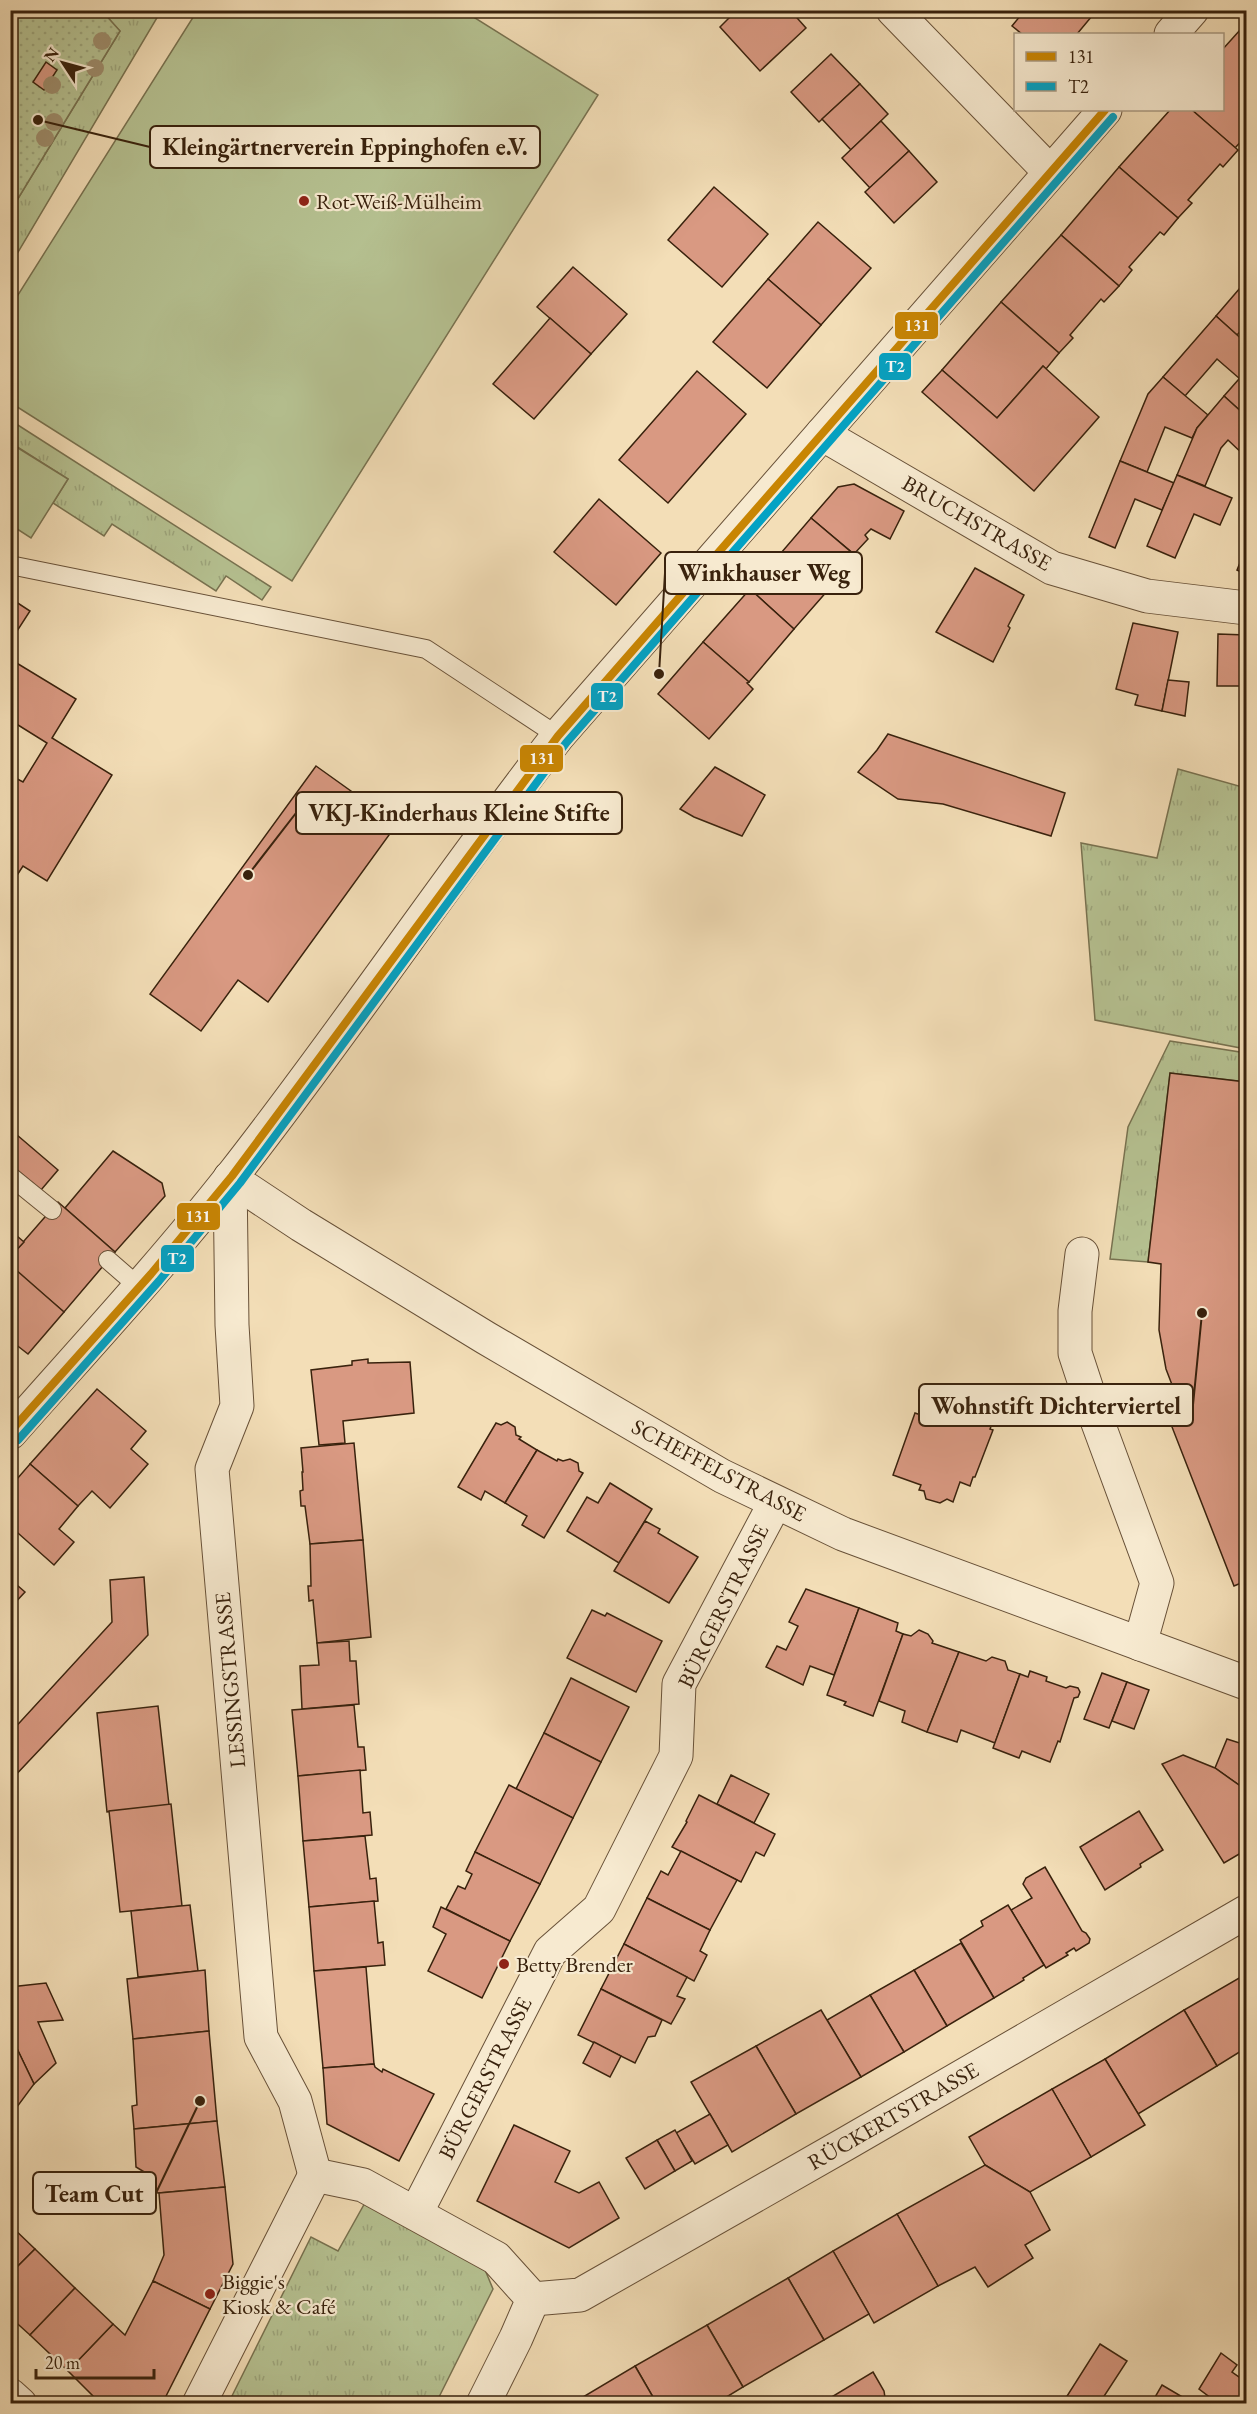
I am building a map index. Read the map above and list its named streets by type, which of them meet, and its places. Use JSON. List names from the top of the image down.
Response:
{
  "streets": {
    "street": [
      "BRUCHSTRASSE",
      "SCHEFFELSTRASSE",
      "BÜRGERSTRASSE",
      "LESSINGSTRASSE",
      "RÜCKERTSTRASSE"
    ]
  },
  "crossings": [
    ["SCHEFFELSTRASSE", "BÜRGERSTRASSE"],
    ["SCHEFFELSTRASSE", "LESSINGSTRASSE"]
  ],
  "places": [
    "Kleingärtnerverein Eppinghofen e.V.",
    "Rot-Weiß-Mülheim",
    "Winkhauser Weg",
    "VKJ-Kinderhaus Kleine Stifte",
    "Wohnstift Dichterviertel",
    "Betty Brender",
    "Team Cut",
    "Biggie's Kiosk & Café"
  ],
  "lines": ["transit line 131", "transit line T2"],
  "legend": ["131", "T2"],
  "scale_bar": "20 m",
  "north": "top left"
}
